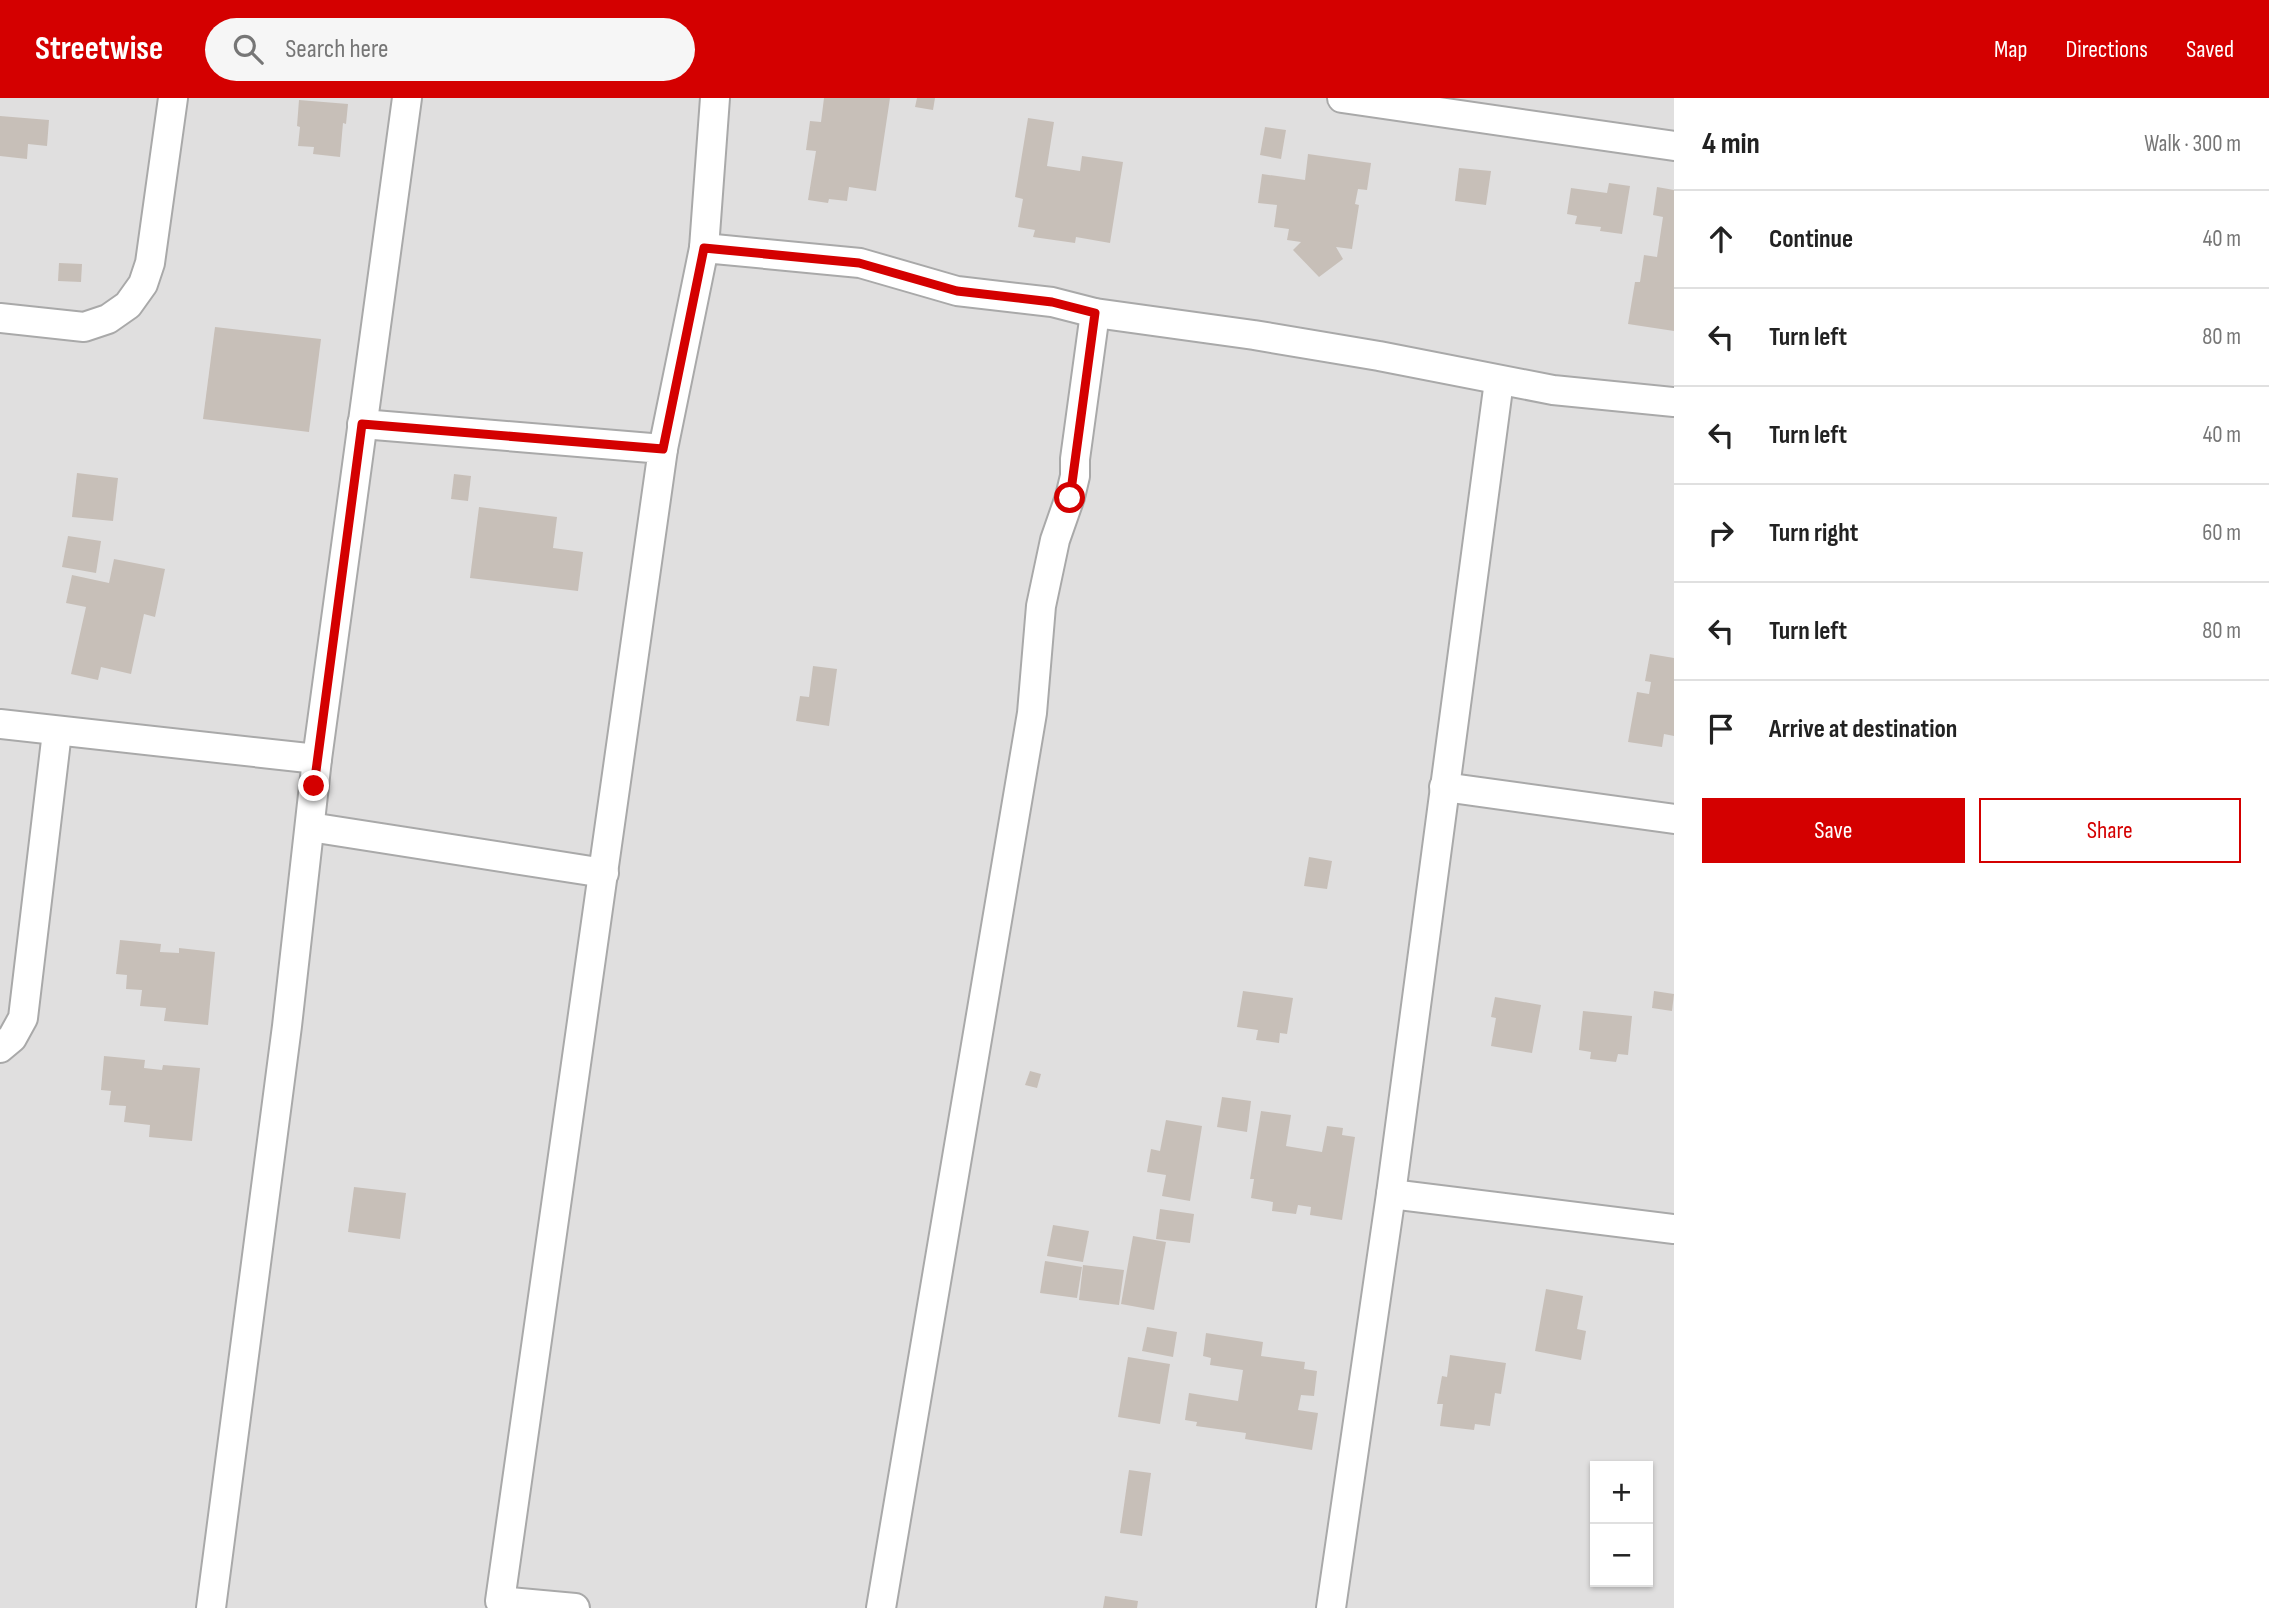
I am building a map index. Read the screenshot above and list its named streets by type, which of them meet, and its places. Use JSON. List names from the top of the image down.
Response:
{
  "page": {
    "header": "Streetwise",
    "search": "Search here",
    "nav": ["Map", "Directions", "Saved"],
    "heading": ["4 min", "Walk · 300 m"],
    "list": [
      ["Continue", "40 m"],
      ["Turn left", "80 m"],
      ["Turn left", "40 m"],
      ["Turn right", "60 m"],
      ["Turn left", "80 m"],
      "Arrive at destination"
    ],
    "buttons": ["Save", "Share"],
    "map_buttons": ["+", "−"]
  }
}
